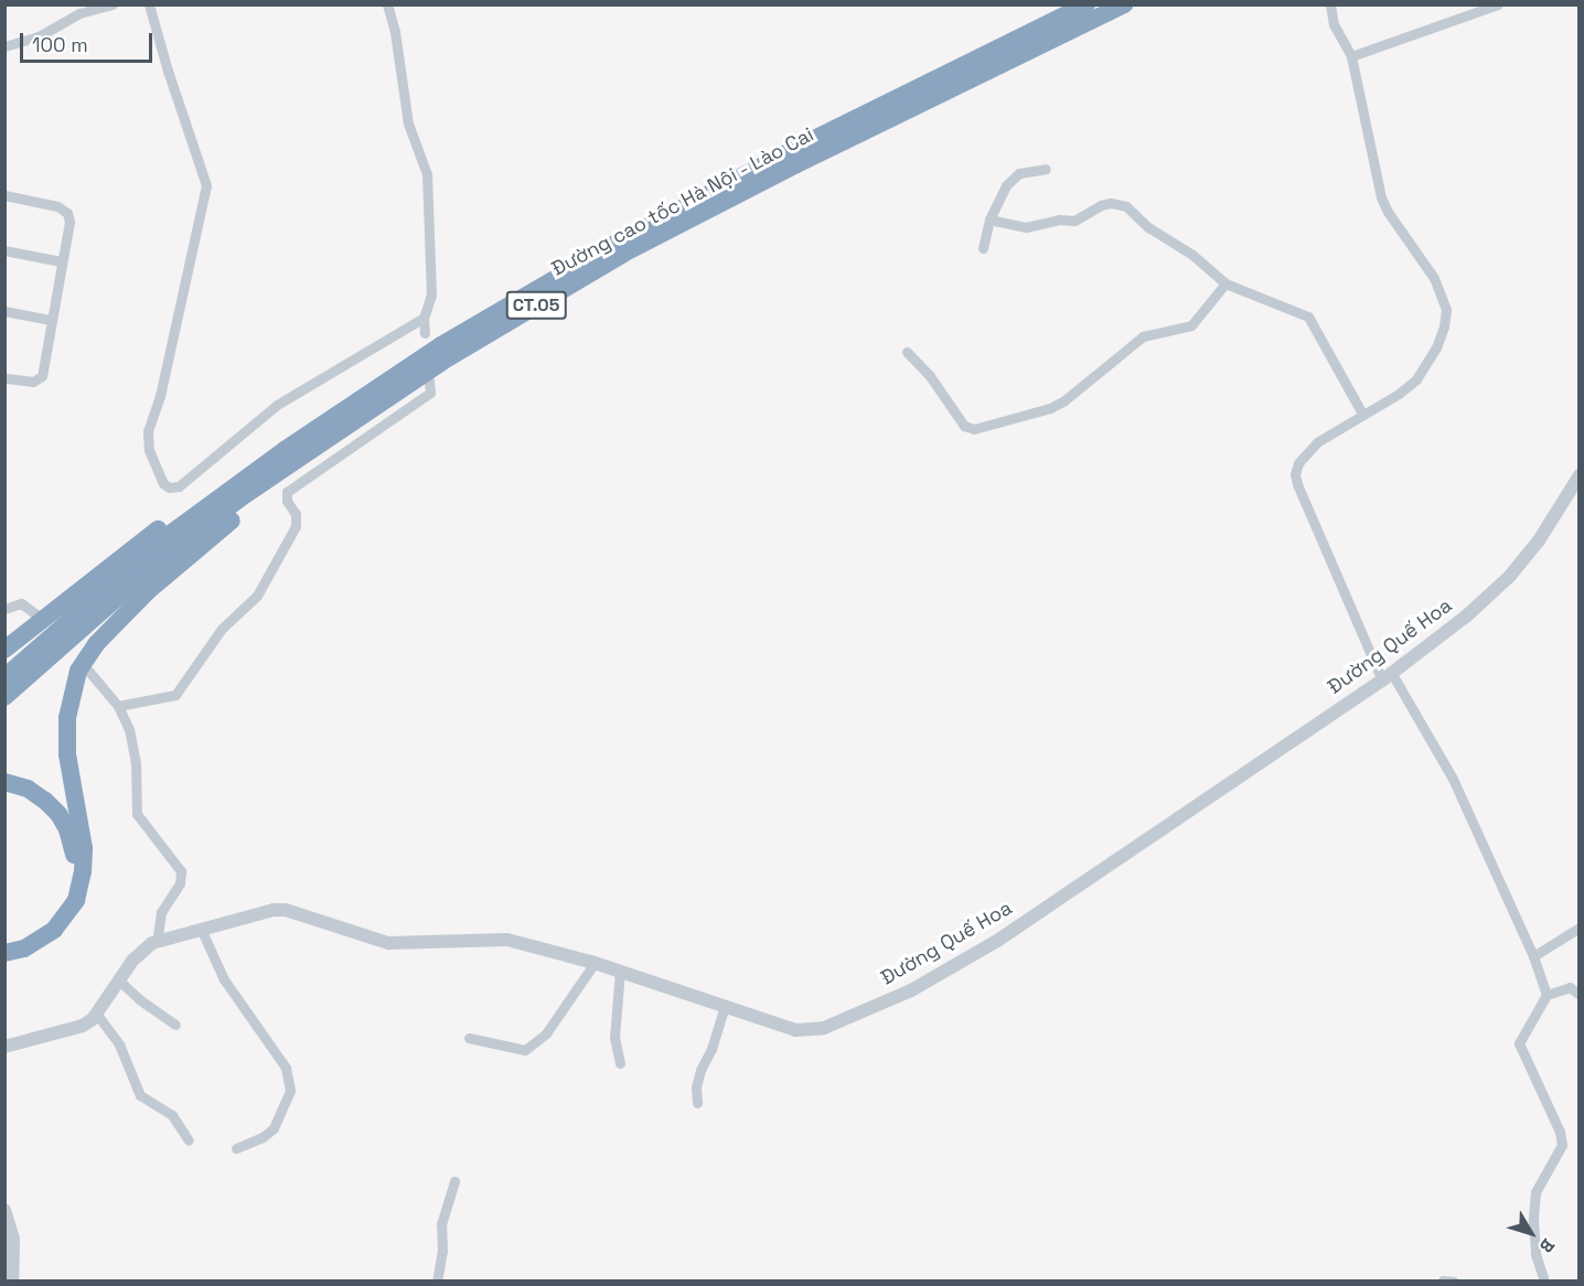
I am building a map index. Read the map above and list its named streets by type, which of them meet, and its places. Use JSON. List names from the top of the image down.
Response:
{
  "streets": {
    "highway": ["Đường cao tốc Hà Nội - Lào Cai", "CT.05"],
    "street": ["Đường Quế Hoa"]
  },
  "scale_bar": "100 m",
  "north": "bottom right"
}
